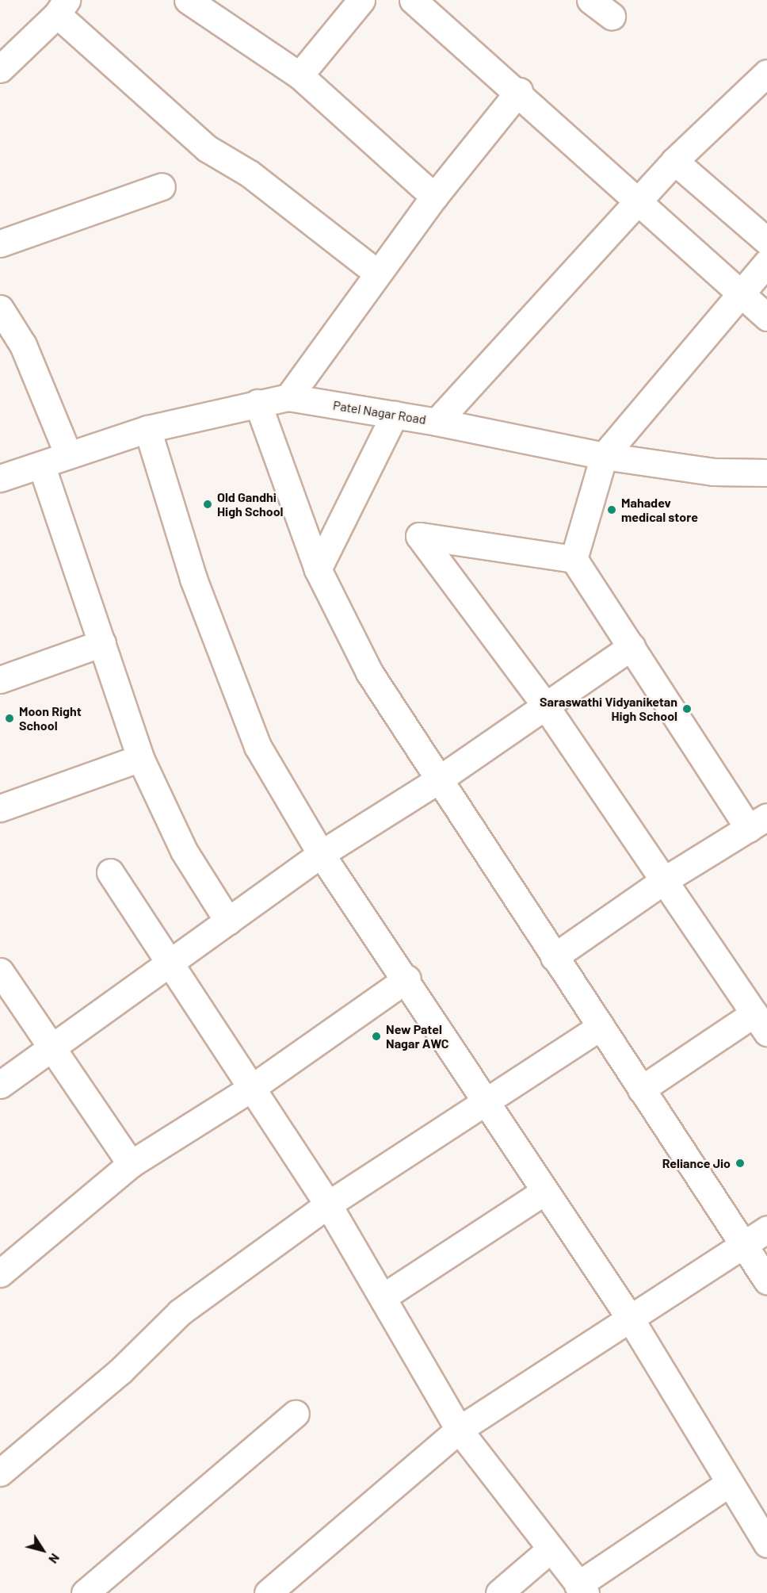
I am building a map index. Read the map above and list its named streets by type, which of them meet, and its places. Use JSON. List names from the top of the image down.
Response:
{
  "streets": {
    "street": ["Patel Nagar Road"]
  },
  "places": [
    "Old Gandhi High School",
    "Mahadev medical store",
    "Saraswathi Vidyaniketan High School",
    "Moon Right School",
    "New Patel Nagar AWC",
    "Reliance Jio"
  ],
  "north": "bottom right"
}
